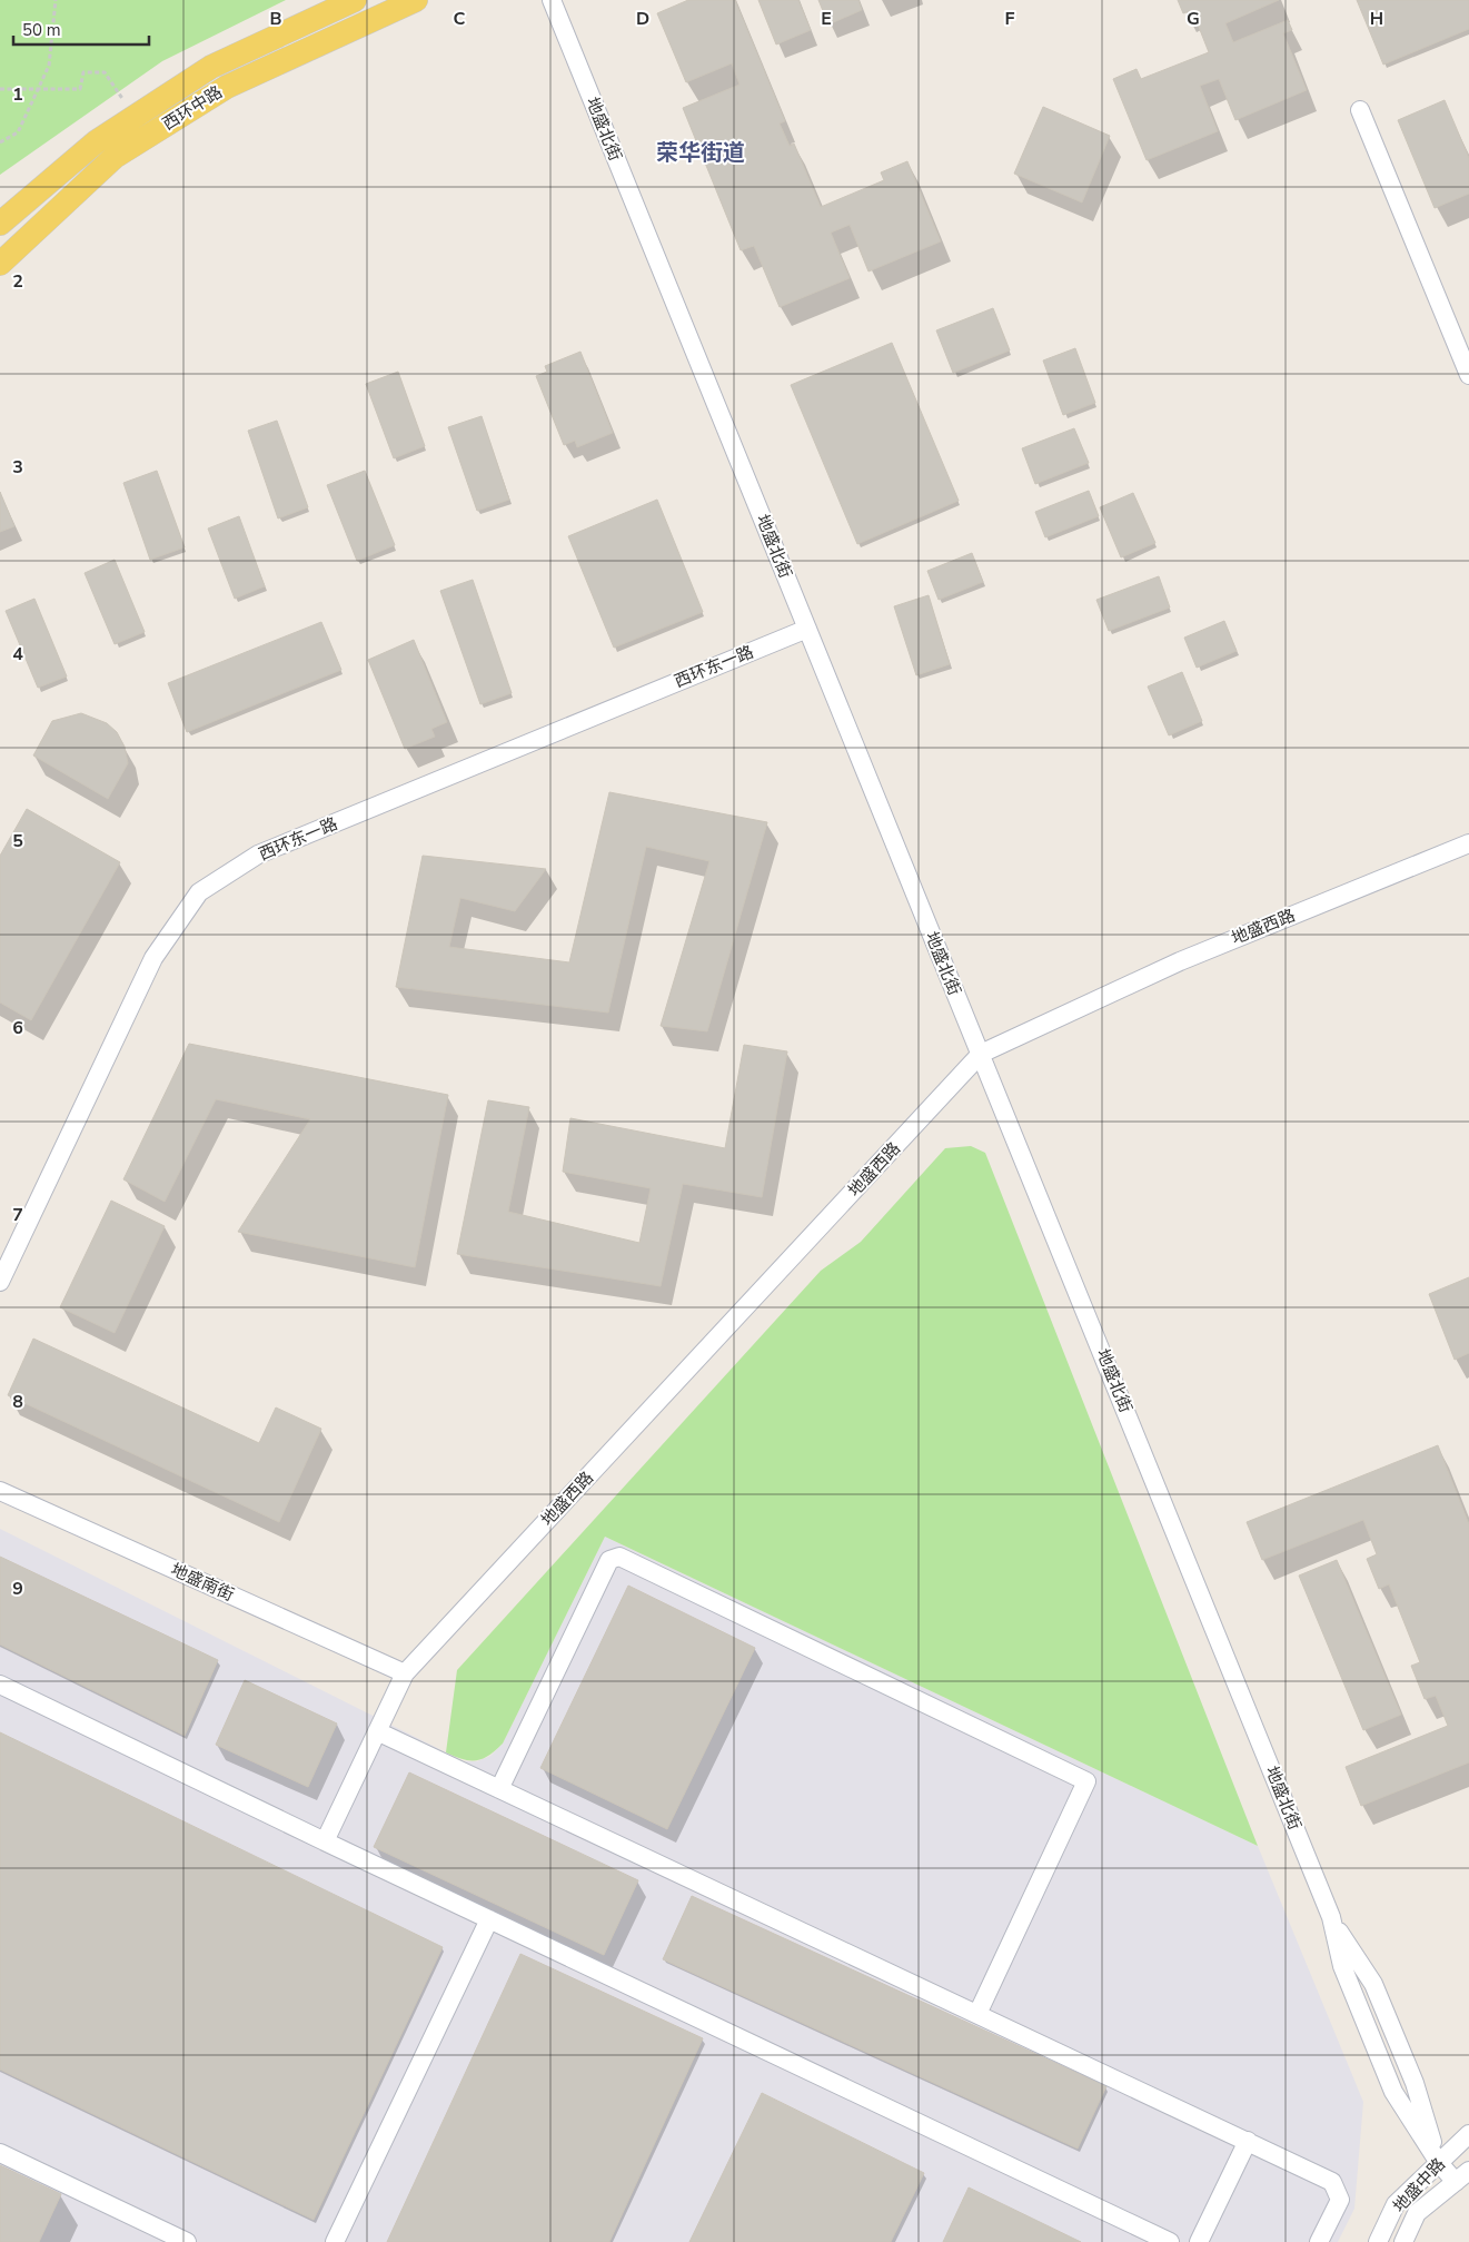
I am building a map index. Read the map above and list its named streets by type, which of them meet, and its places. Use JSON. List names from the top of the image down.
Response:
{
  "streets": {
    "main road": ["西环中路"],
    "street": [
      "地盛北街",
      "西环东一路",
      "地盛西路",
      "地盛南街",
      "地盛中路"
    ]
  },
  "crossings": [
    ["地盛北街", "西环东一路"],
    ["地盛北街", "地盛西路"],
    ["地盛北街", "地盛中路"],
    ["地盛西路", "地盛南街"]
  ],
  "districts": ["荣华街道"],
  "scale_bar": "50 m",
  "grid": {
    "columns": [
      "B",
      "C",
      "D",
      "E",
      "F",
      "G",
      "H"
    ],
    "rows": [
      "1",
      "2",
      "3",
      "4",
      "5",
      "6",
      "7",
      "8",
      "9"
    ]
  }
}
